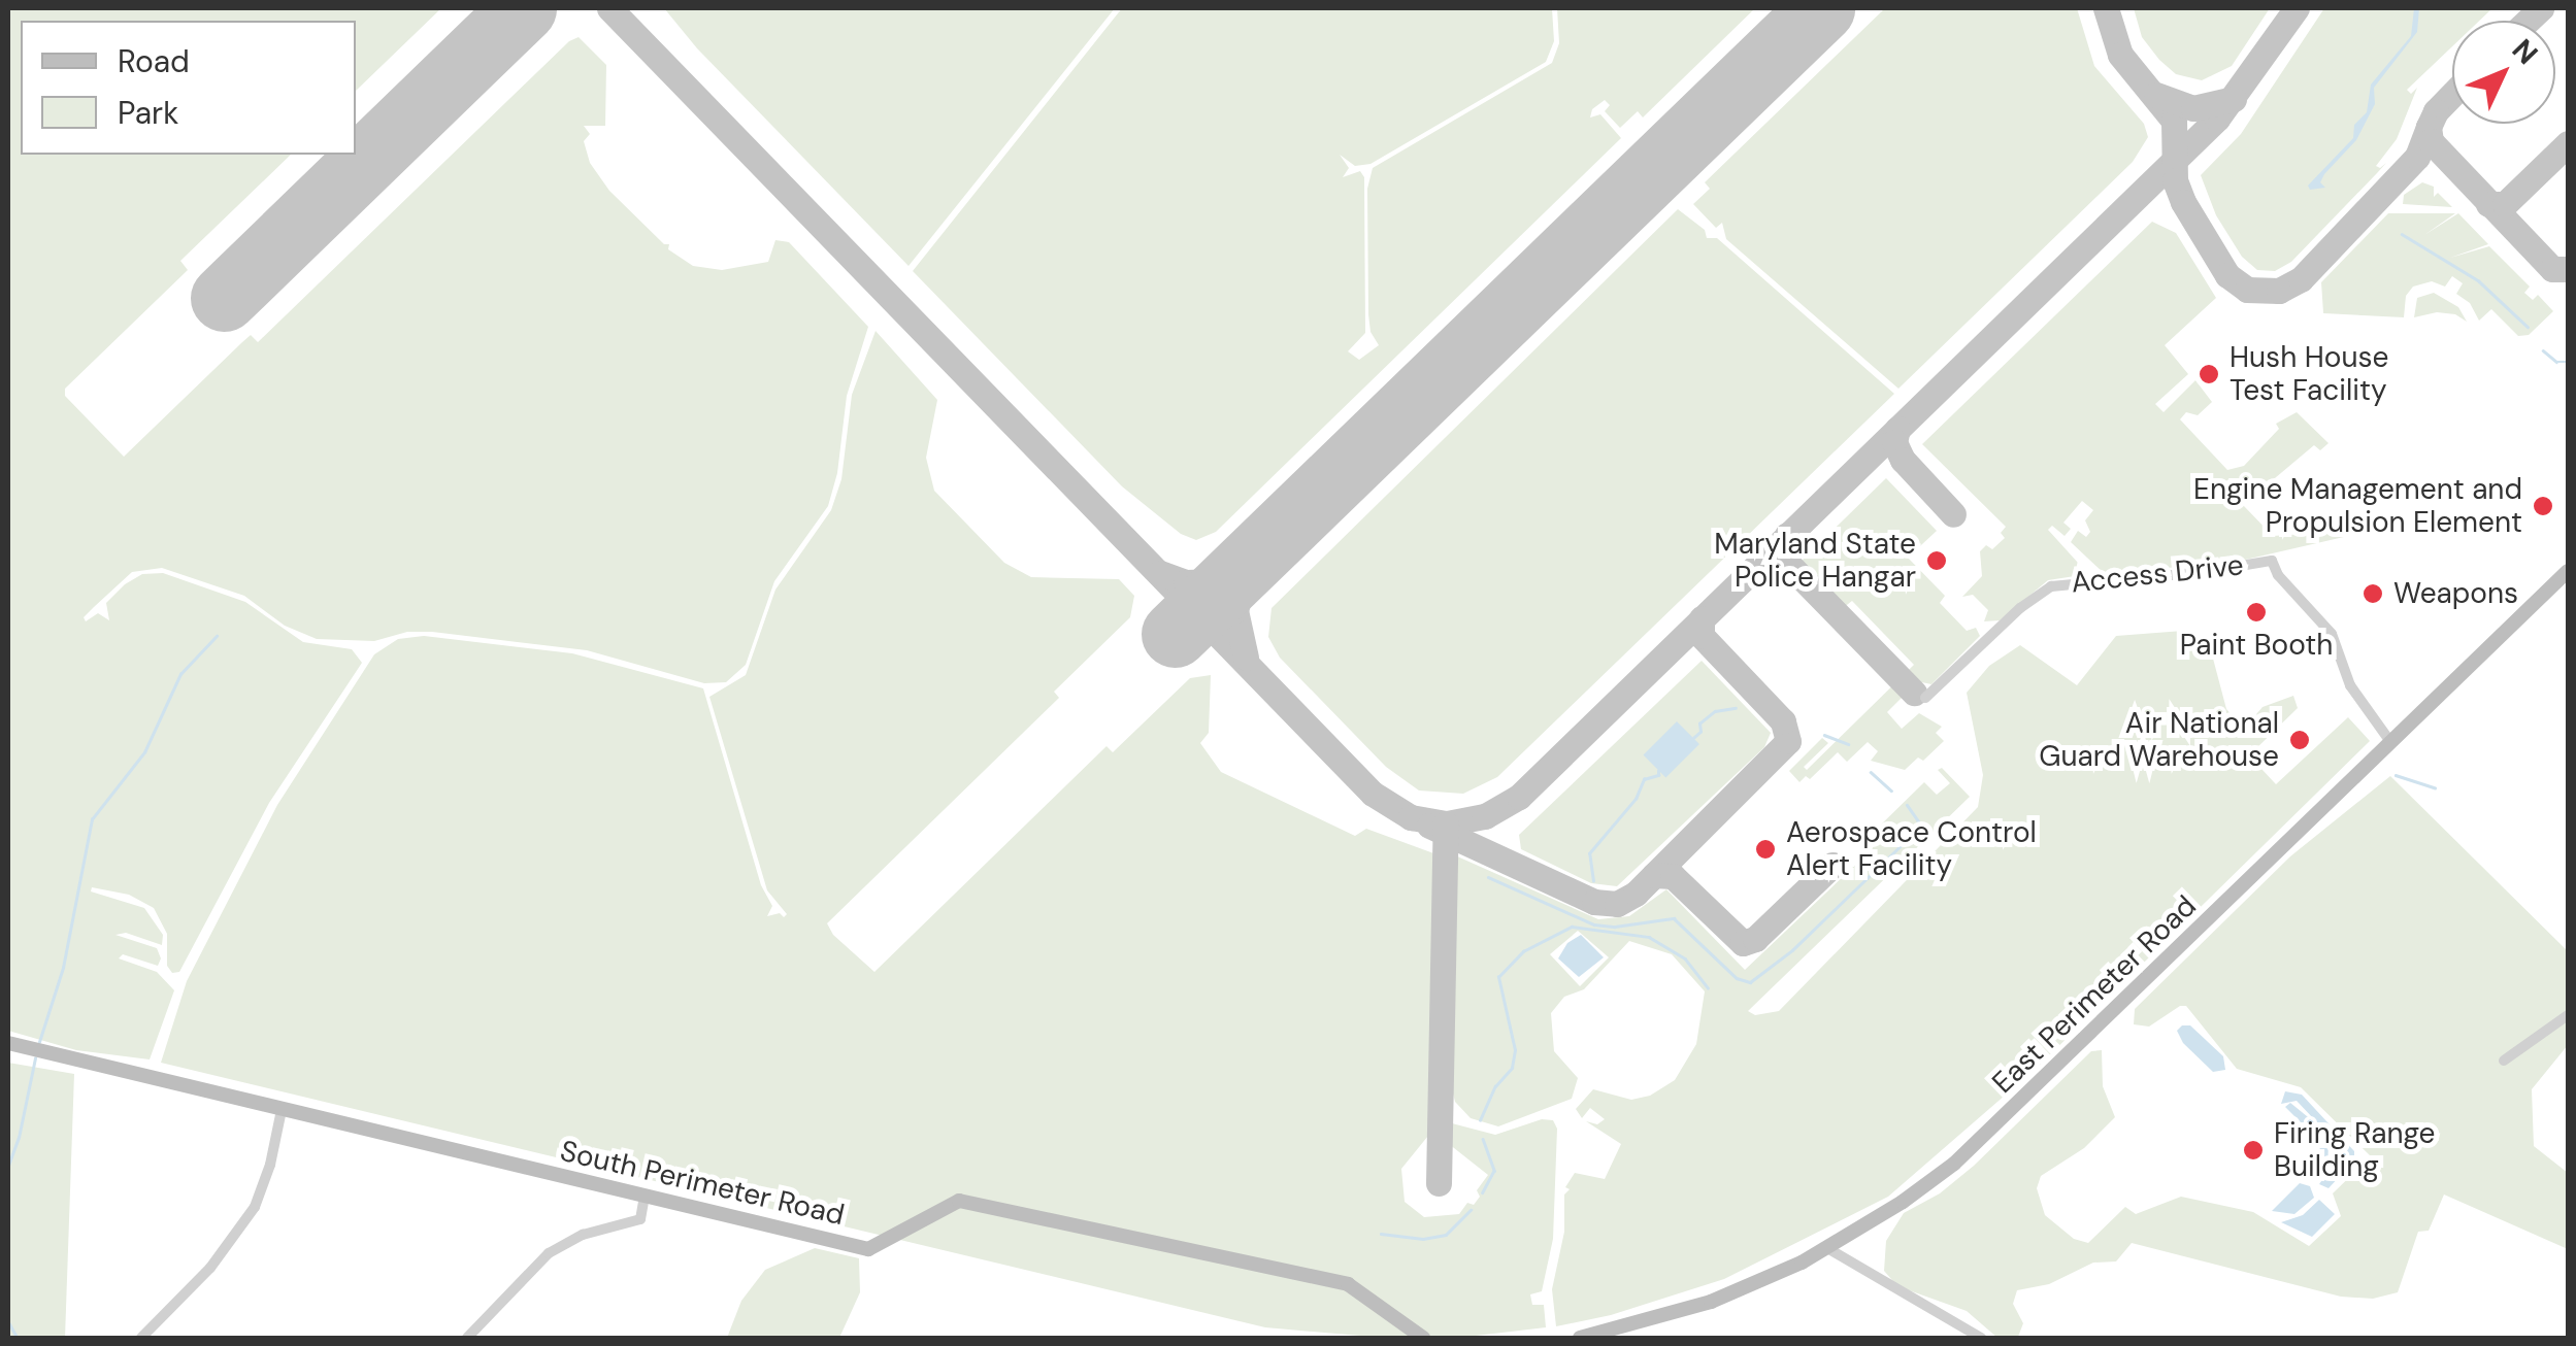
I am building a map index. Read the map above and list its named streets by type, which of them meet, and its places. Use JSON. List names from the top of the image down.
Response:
{
  "streets": {
    "street": ["Access Drive", "East Perimeter Road", "South Perimeter Road"]
  },
  "crossings": [
    ["Access Drive", "East Perimeter Road"]
  ],
  "places": [
    "Hush House Test Facility",
    "Engine Management and Propulsion Element",
    "Maryland State Police Hangar",
    "Weapons",
    "Paint Booth",
    "Air National Guard Warehouse",
    "Aerospace Control Alert Facility",
    "Firing Range Building"
  ],
  "legend": ["Road", "Park"],
  "north": "top right"
}
